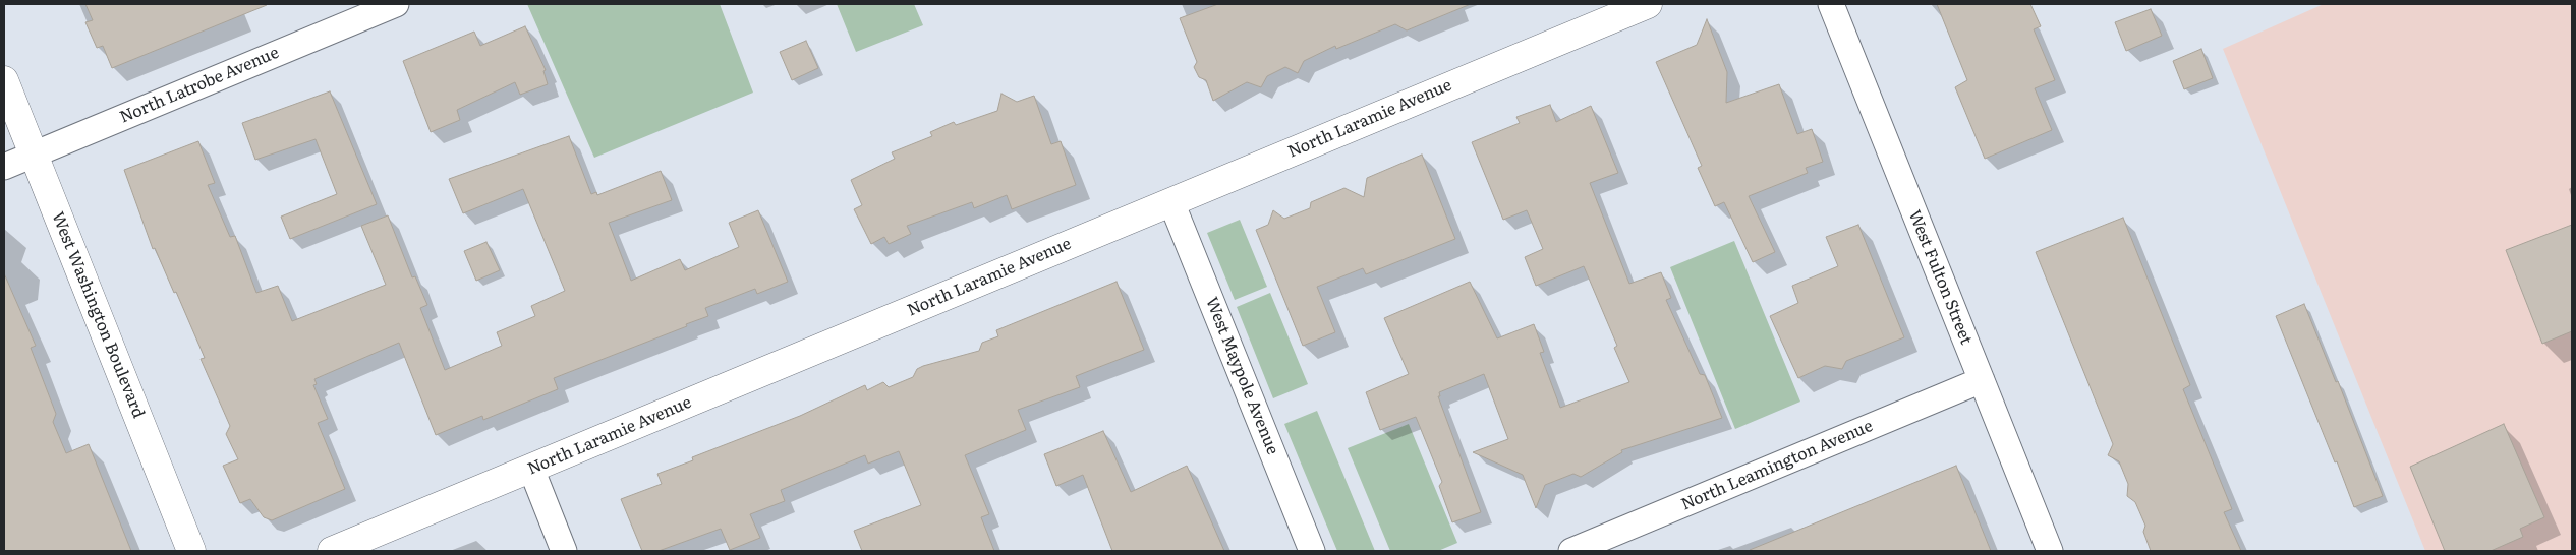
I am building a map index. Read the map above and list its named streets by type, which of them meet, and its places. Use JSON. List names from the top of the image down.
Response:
{
  "streets": {
    "street": [
      "North Latrobe Avenue",
      "North Laramie Avenue",
      "West Fulton Street",
      "West Washington Boulevard",
      "West Maypole Avenue",
      "North Leamington Avenue"
    ]
  },
  "crossings": [
    ["North Latrobe Avenue", "West Washington Boulevard"],
    ["North Laramie Avenue", "West Maypole Avenue"],
    ["West Fulton Street", "North Leamington Avenue"]
  ]
}
